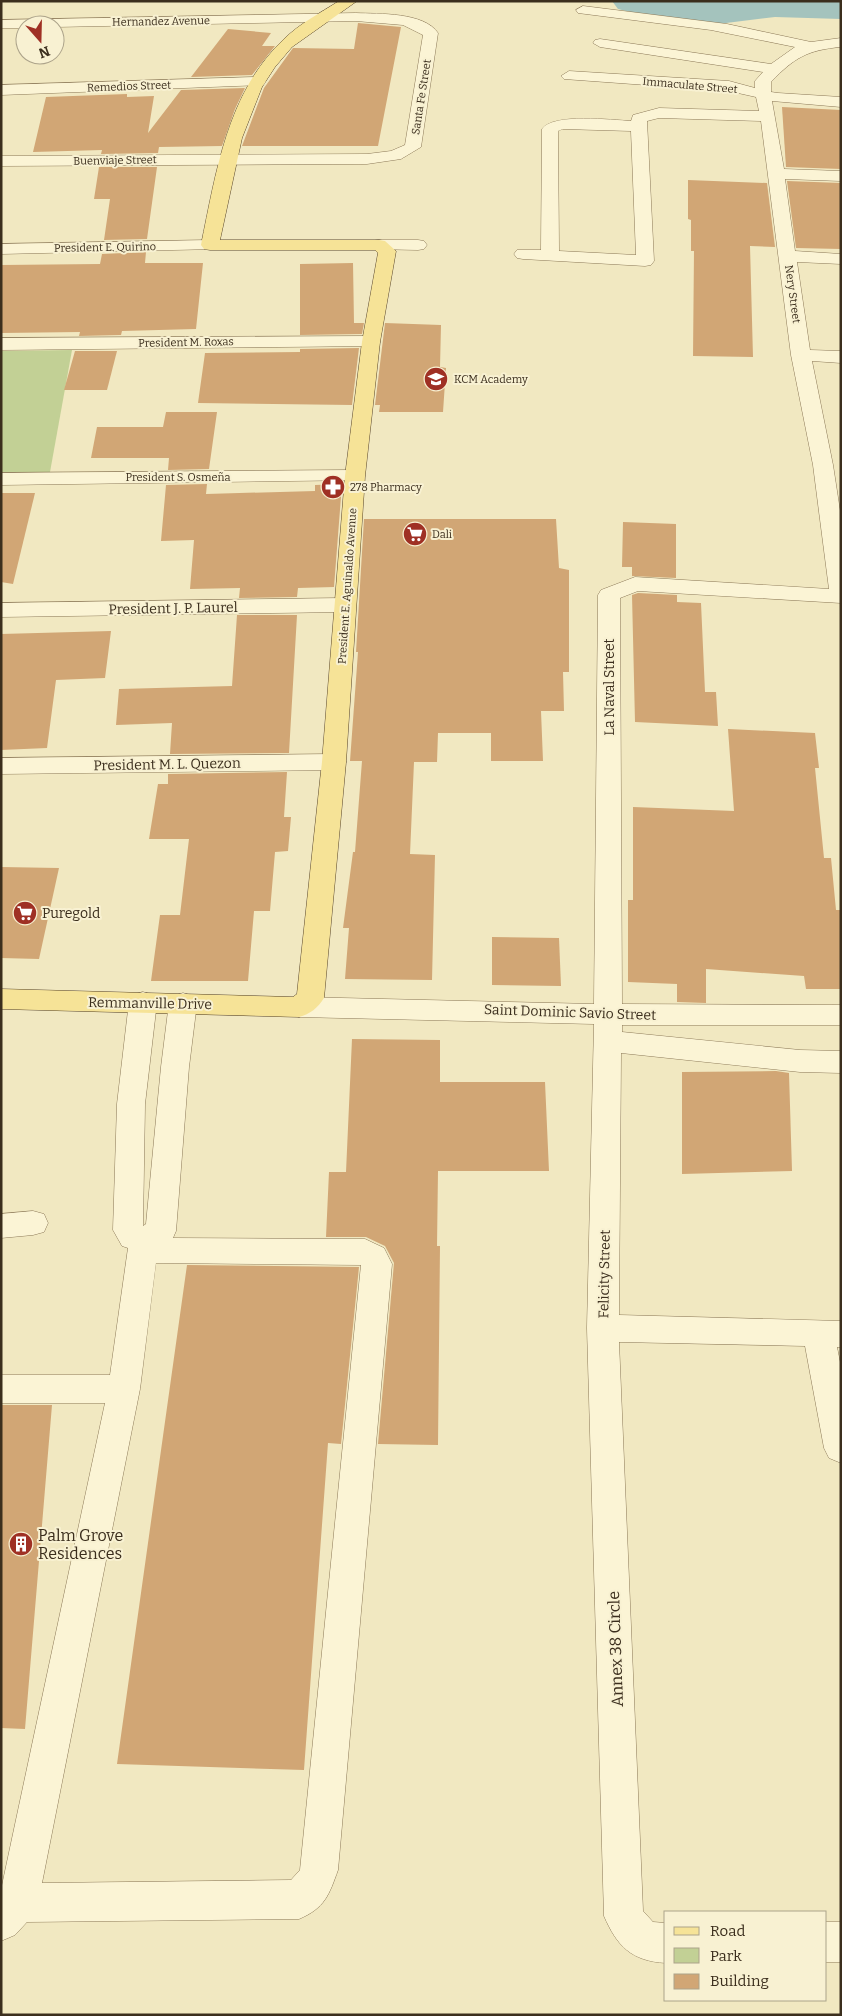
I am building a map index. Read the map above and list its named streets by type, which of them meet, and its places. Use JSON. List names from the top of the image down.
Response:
{
  "streets": {
    "main road": ["President E. Aguinaldo Avenue", "Remmanville Drive"],
    "street": [
      "Hernandez Avenue",
      "Immaculate Street",
      "Remedios Street",
      "Santa Fe Street",
      "Buenviaje Street",
      "President E. Quirino",
      "Nery Street",
      "President M. Roxas",
      "President S. Osmeña",
      "President J. P. Laurel",
      "La Naval Street",
      "President M. L. Quezon",
      "Saint Dominic Savio Street",
      "Felicity Street",
      "Annex 38 Circle"
    ]
  },
  "crossings": [
    ["Hernandez Avenue", "Santa Fe Street"],
    ["Immaculate Street", "Nery Street"],
    ["Santa Fe Street", "Buenviaje Street"],
    ["Nery Street", "La Naval Street"],
    ["President M. Roxas", "President E. Aguinaldo Avenue"],
    ["President S. Osmeña", "President E. Aguinaldo Avenue"],
    ["President E. Aguinaldo Avenue", "President J. P. Laurel"],
    ["President E. Aguinaldo Avenue", "President M. L. Quezon"],
    ["President E. Aguinaldo Avenue", "Remmanville Drive"],
    ["President E. Aguinaldo Avenue", "Saint Dominic Savio Street"],
    ["La Naval Street", "Saint Dominic Savio Street"],
    ["La Naval Street", "Felicity Street"],
    ["Remmanville Drive", "Saint Dominic Savio Street"],
    ["Saint Dominic Savio Street", "Felicity Street"],
    ["Felicity Street", "Annex 38 Circle"]
  ],
  "places": {
    "school or university": ["KCM Academy"],
    "pharmacy": ["278 Pharmacy"],
    "supermarket": ["Dali", "Puregold"],
    "building": ["Palm Grove Residences"]
  },
  "legend": ["Road", "Park", "Building"],
  "north": "bottom"
}
